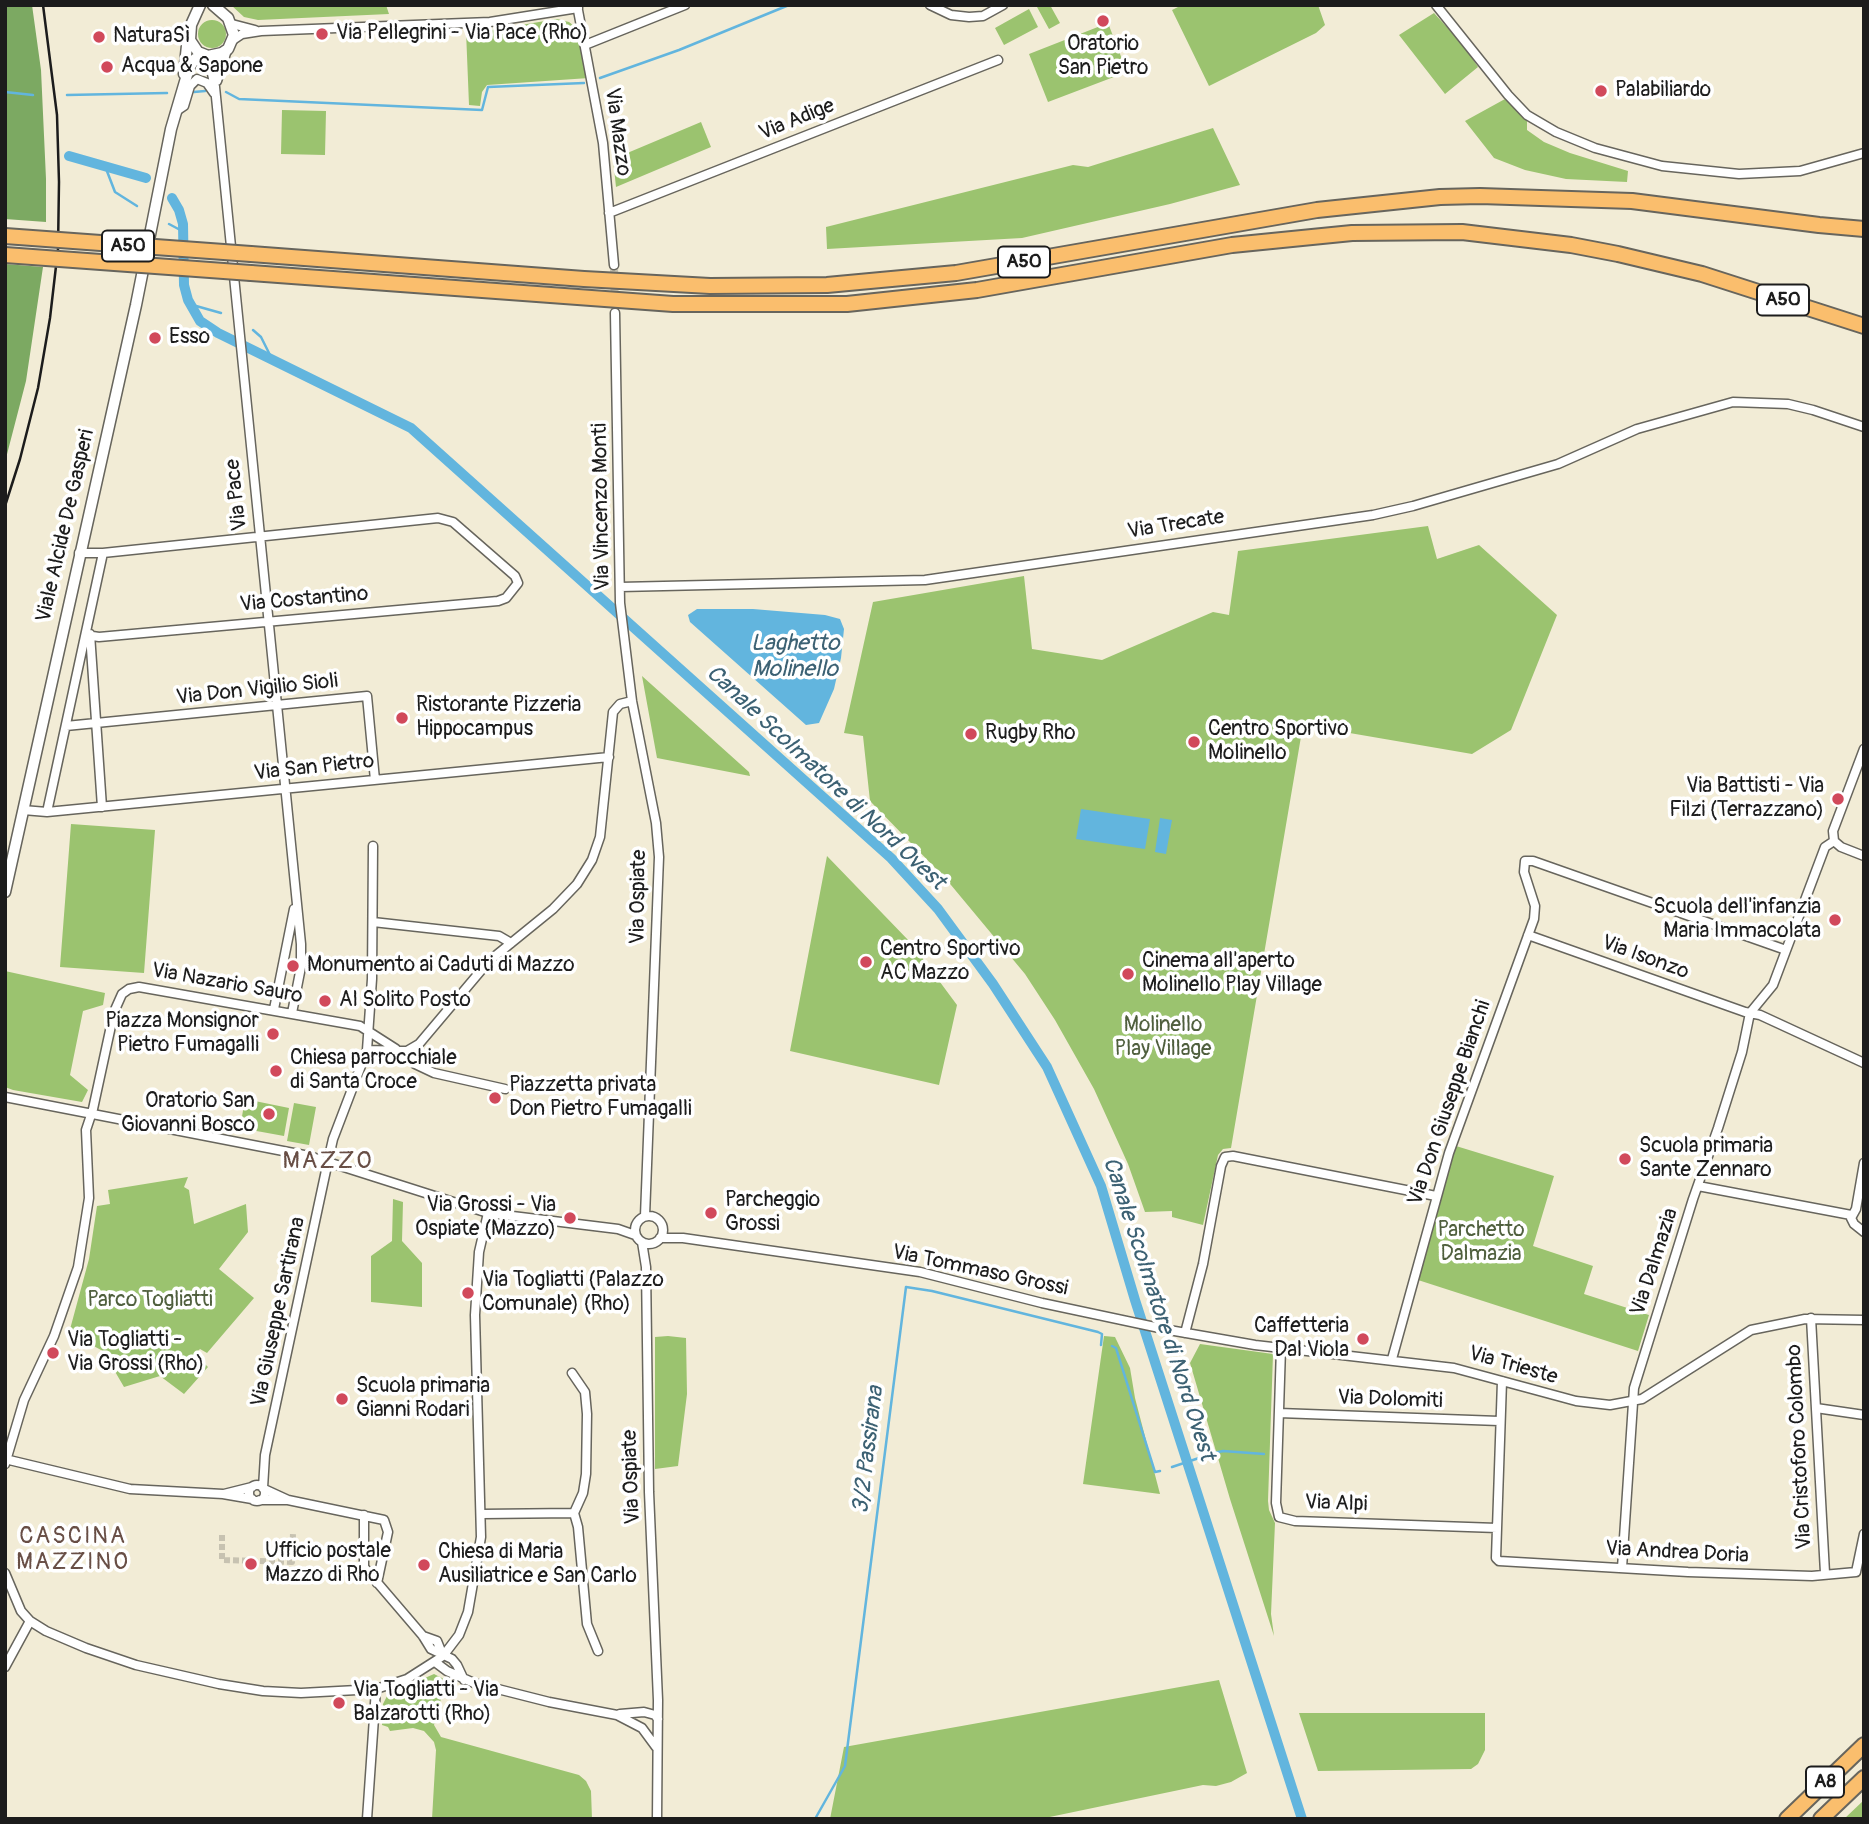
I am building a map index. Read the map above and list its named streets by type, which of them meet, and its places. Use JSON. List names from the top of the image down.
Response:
{
  "streets": {
    "highway": ["A50", "A8"],
    "street": [
      "Via Adige",
      "Via Mazzo",
      "Via Pace",
      "Via Vincenzo Monti",
      "Via Trecate",
      "Viale Alcide De Gasperi",
      "Via Costantino",
      "Via Don Vigilio Sioli",
      "Via San Pietro",
      "Via Ospiate",
      "Via Isonzo",
      "Via Nazario Sauro",
      "Via Don Giuseppe Bianchi",
      "Via Dalmazia",
      "Via Tommaso Grossi",
      "Via Giuseppe Sartirana",
      "Via Trieste",
      "Via Dolomiti",
      "Via Cristoforo Colombo",
      "Via Alpi",
      "Via Andrea Doria"
    ]
  },
  "crossings": [
    ["Via Adige", "Via Mazzo"],
    ["Via Pace", "Viale Alcide De Gasperi"],
    ["Via Pace", "Via Costantino"],
    ["Via Pace", "Via Don Vigilio Sioli"],
    ["Via Pace", "Via San Pietro"],
    ["Via Pace", "Via Nazario Sauro"],
    ["Via Vincenzo Monti", "Via Trecate"],
    ["Via Vincenzo Monti", "Via Ospiate"],
    ["Viale Alcide De Gasperi", "Via San Pietro"],
    ["Via Don Vigilio Sioli", "Via San Pietro"],
    ["Via Ospiate", "Via Tommaso Grossi"],
    ["Via Isonzo", "Via Don Giuseppe Bianchi"],
    ["Via Isonzo", "Via Dalmazia"],
    ["Via Don Giuseppe Bianchi", "Via Trieste"],
    ["Via Dalmazia", "Via Trieste"],
    ["Via Dalmazia", "Via Andrea Doria"],
    ["Via Tommaso Grossi", "Via Trieste"],
    ["Via Trieste", "Via Cristoforo Colombo"],
    ["Via Dolomiti", "Via Alpi"],
    ["Via Cristoforo Colombo", "Via Andrea Doria"],
    ["Via Alpi", "Via Andrea Doria"]
  ],
  "districts": ["MAZZO", "CASCINA MAZZINO"],
  "water": ["Laghetto Molinello", "Canale Scolmatore di Nord Ovest", "3/2 Passirana"],
  "parks": ["Molinello Play Village", "Parchetto Dalmazia", "Parco Togliatti"],
  "places": [
    "Oratorio San Pietro",
    "Via Pellegrini - Via Pace (Rho)",
    "NaturaSì",
    "Acqua & Sapone",
    "Palabiliardo",
    "Esso",
    "Ristorante Pizzeria Hippocampus",
    "Rugby Rho",
    "Centro Sportivo Molinello",
    "Via Battisti - Via Filzi (Terrazzano)",
    "Scuola dell'infanzia Maria Immacolata",
    "Centro Sportivo AC Mazzo",
    "Monumento ai Caduti di Mazzo",
    "Cinema all'aperto Molinello Play Village",
    "Al Solito Posto",
    "Piazza Monsignor Pietro Fumagalli",
    "Chiesa parrocchiale di Santa Croce",
    "Piazzetta privata Don Pietro Fumagalli",
    "Oratorio San Giovanni Bosco",
    "Scuola primaria Sante Zennaro",
    "Parcheggio Grossi",
    "Via Grossi - Via Ospiate (Mazzo)",
    "Via Togliatti (Palazzo Comunale) (Rho)",
    "Caffetteria Dal Viola",
    "Via Togliatti - Via Grossi (Rho)",
    "Scuola primaria Gianni Rodari",
    "Ufficio postale Mazzo di Rho",
    "Chiesa di Maria Ausiliatrice e San Carlo",
    "Via Togliatti - Via Balzarotti (Rho)"
  ]
}
